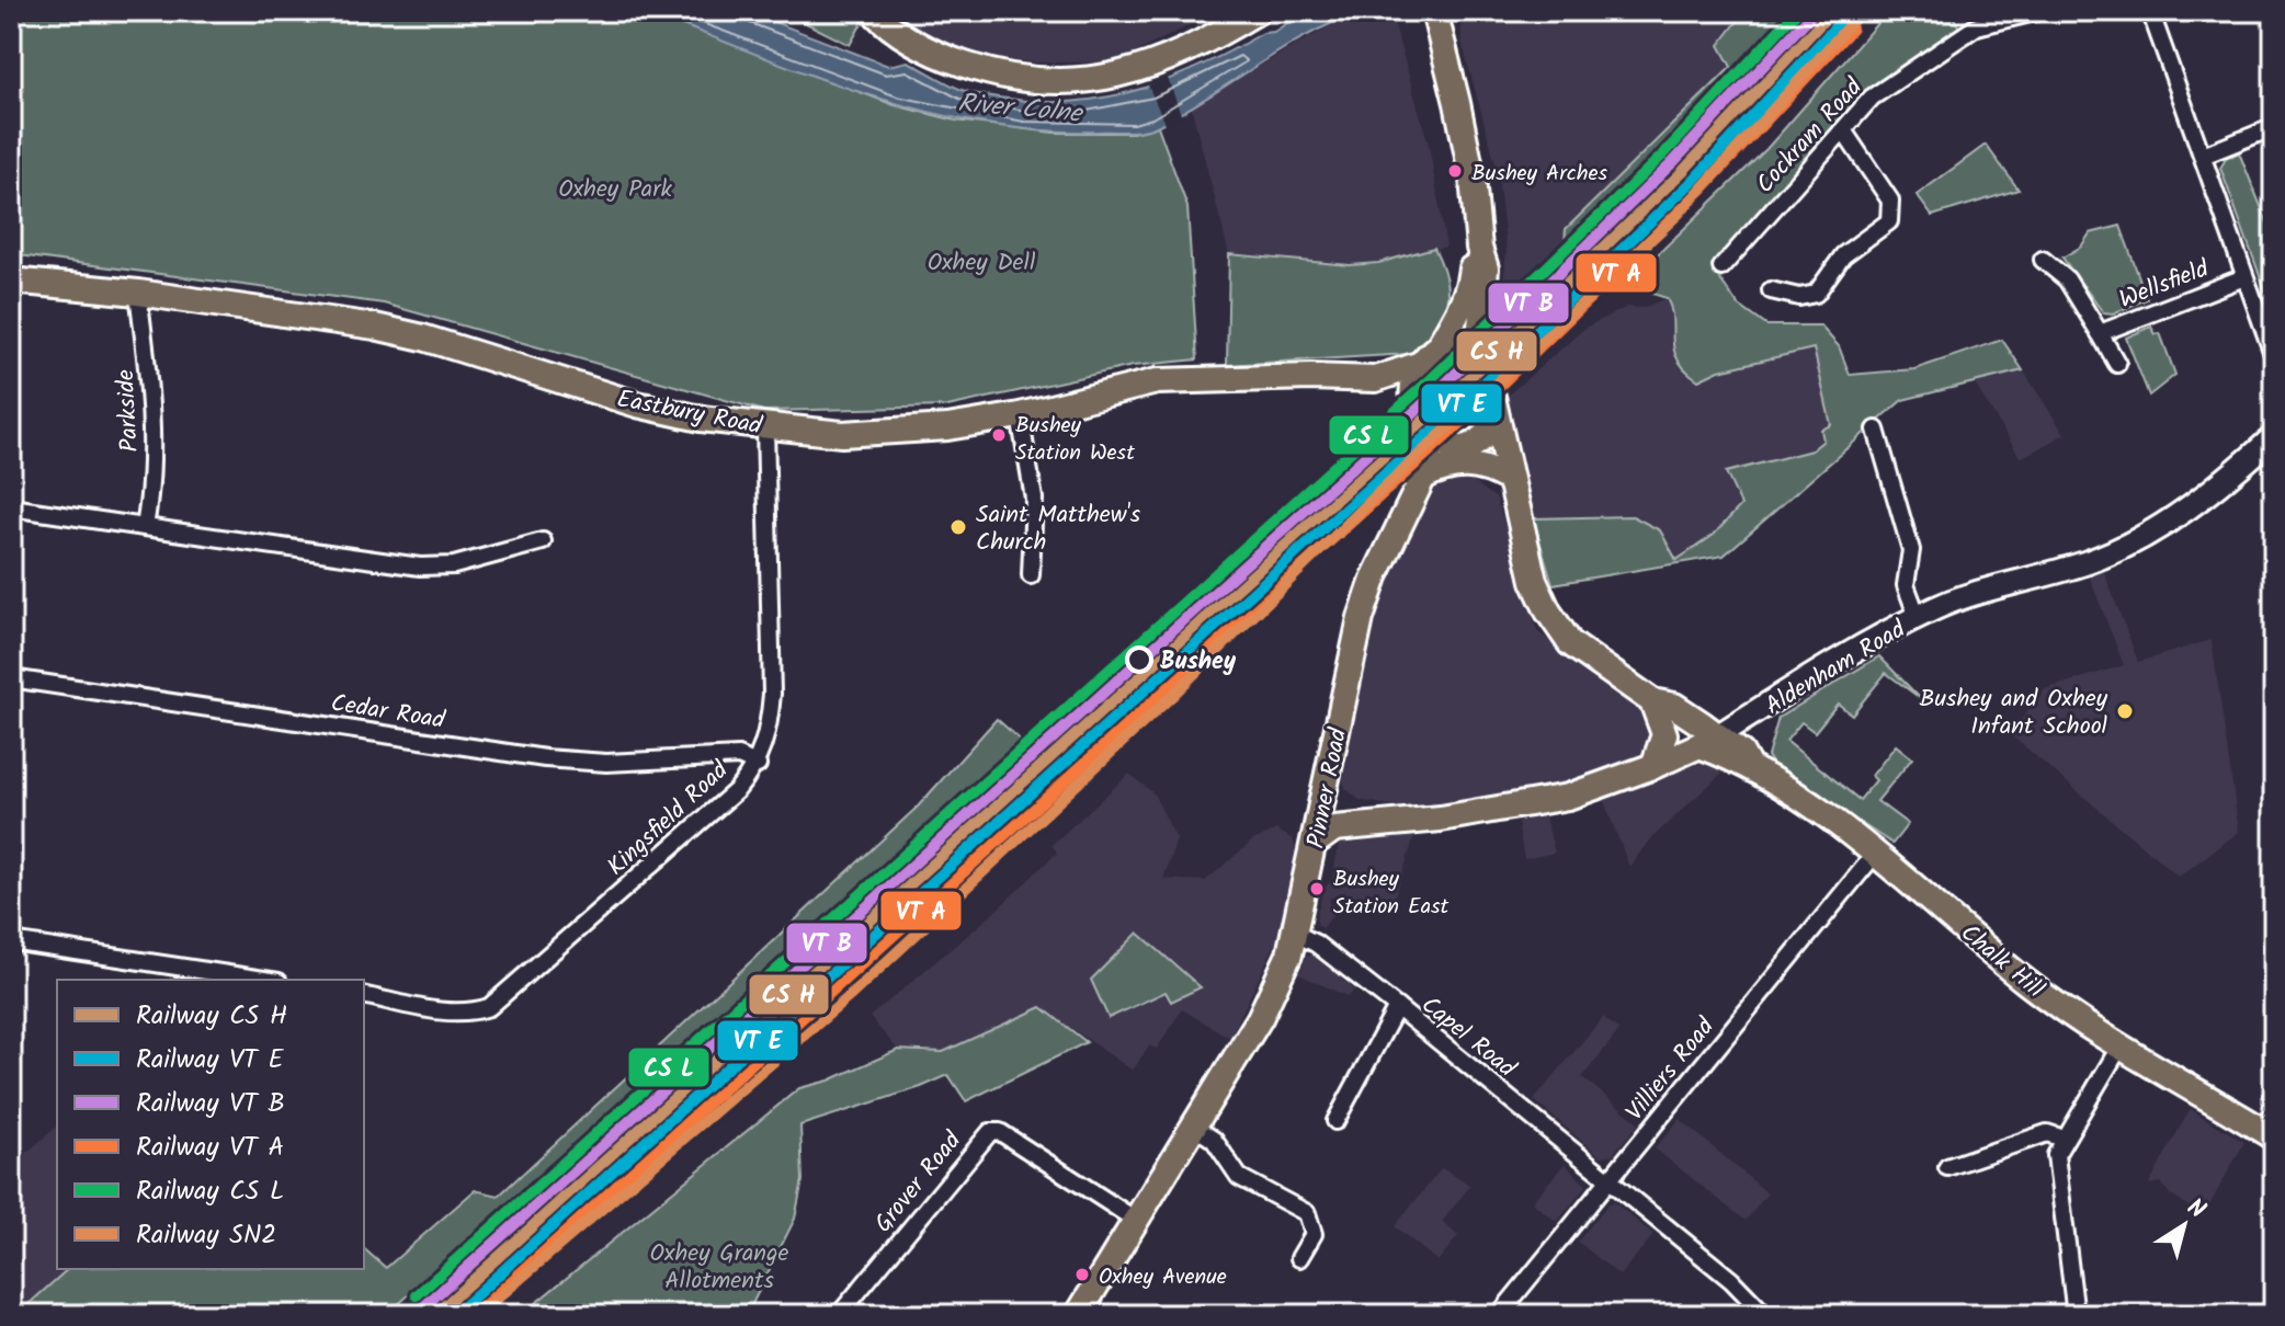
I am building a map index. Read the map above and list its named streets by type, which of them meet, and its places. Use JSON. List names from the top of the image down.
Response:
{
  "streets": {
    "main road": [
      "Eastbury Road",
      "Aldenham Road",
      "Pinner Road",
      "Chalk Hill"
    ],
    "street": [
      "Cockram Road",
      "Wellsfield",
      "Parkside",
      "Cedar Road",
      "Kingsfield Road",
      "Capel Road",
      "Villiers Road",
      "Grover Road"
    ]
  },
  "crossings": [
    ["Parkside", "Eastbury Road"],
    ["Eastbury Road", "Pinner Road"],
    ["Eastbury Road", "Kingsfield Road"],
    ["Eastbury Road", "Chalk Hill"],
    ["Aldenham Road", "Pinner Road"],
    ["Aldenham Road", "Chalk Hill"],
    ["Cedar Road", "Kingsfield Road"],
    ["Pinner Road", "Chalk Hill"],
    ["Pinner Road", "Capel Road"],
    ["Pinner Road", "Grover Road"],
    ["Chalk Hill", "Villiers Road"],
    ["Capel Road", "Villiers Road"]
  ],
  "water": ["River Colne"],
  "parks": ["Oxhey Park", "Oxhey Dell", "Oxhey Grange Allotments"],
  "places": [
    "Bushey Arches",
    "Bushey Station West",
    "Saint Matthew's Church",
    "Bushey",
    "Bushey and Oxhey Infant School",
    "Bushey Station East",
    "Oxhey Avenue"
  ],
  "lines": ["rail line SN2"],
  "legend": [
    "Railway CS H",
    "Railway VT E",
    "Railway VT B",
    "Railway VT A",
    "Railway CS L",
    "Railway SN2"
  ],
  "north": "top right"
}
